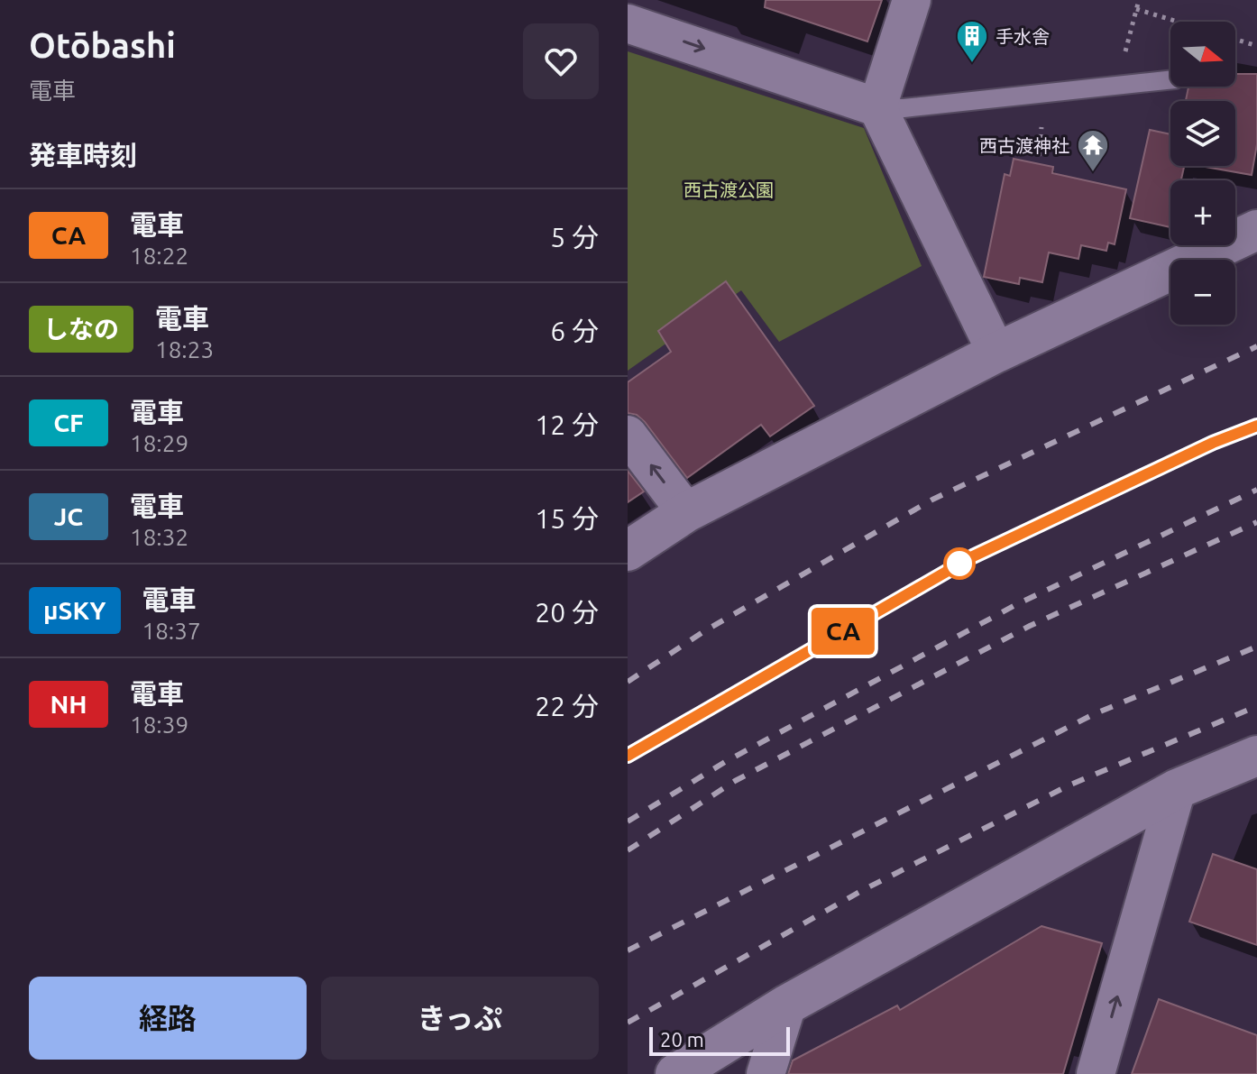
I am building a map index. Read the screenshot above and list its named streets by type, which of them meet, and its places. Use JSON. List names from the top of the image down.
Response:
{
  "parks": ["西古渡公園"],
  "places": {
    "building": ["手水舎"],
    "temple": ["西古渡神社"]
  },
  "scale_bar": "20 m",
  "north": "right",
  "page": {
    "heading": [
      ["Otōbashi", "電車"],
      "発車時刻"
    ],
    "on_map": "CA",
    "map_buttons": ["+", "−"],
    "list": [
      {
        "mark": "CA",
        "name": "電車",
        "note": "18:22",
        "value": "5 分"
      },
      {
        "mark": "しなの",
        "name": "電車",
        "note": "18:23",
        "value": "6 分"
      },
      {
        "mark": "CF",
        "name": "電車",
        "note": "18:29",
        "value": "12 分"
      },
      {
        "mark": "JC",
        "name": "電車",
        "note": "18:32",
        "value": "15 分"
      },
      {
        "mark": "μSKY",
        "name": "電車",
        "note": "18:37",
        "value": "20 分"
      },
      {
        "mark": "NH",
        "name": "電車",
        "note": "18:39",
        "value": "22 分"
      }
    ],
    "buttons": ["経路", "きっぷ"],
    "scale": "20 m"
  }
}
